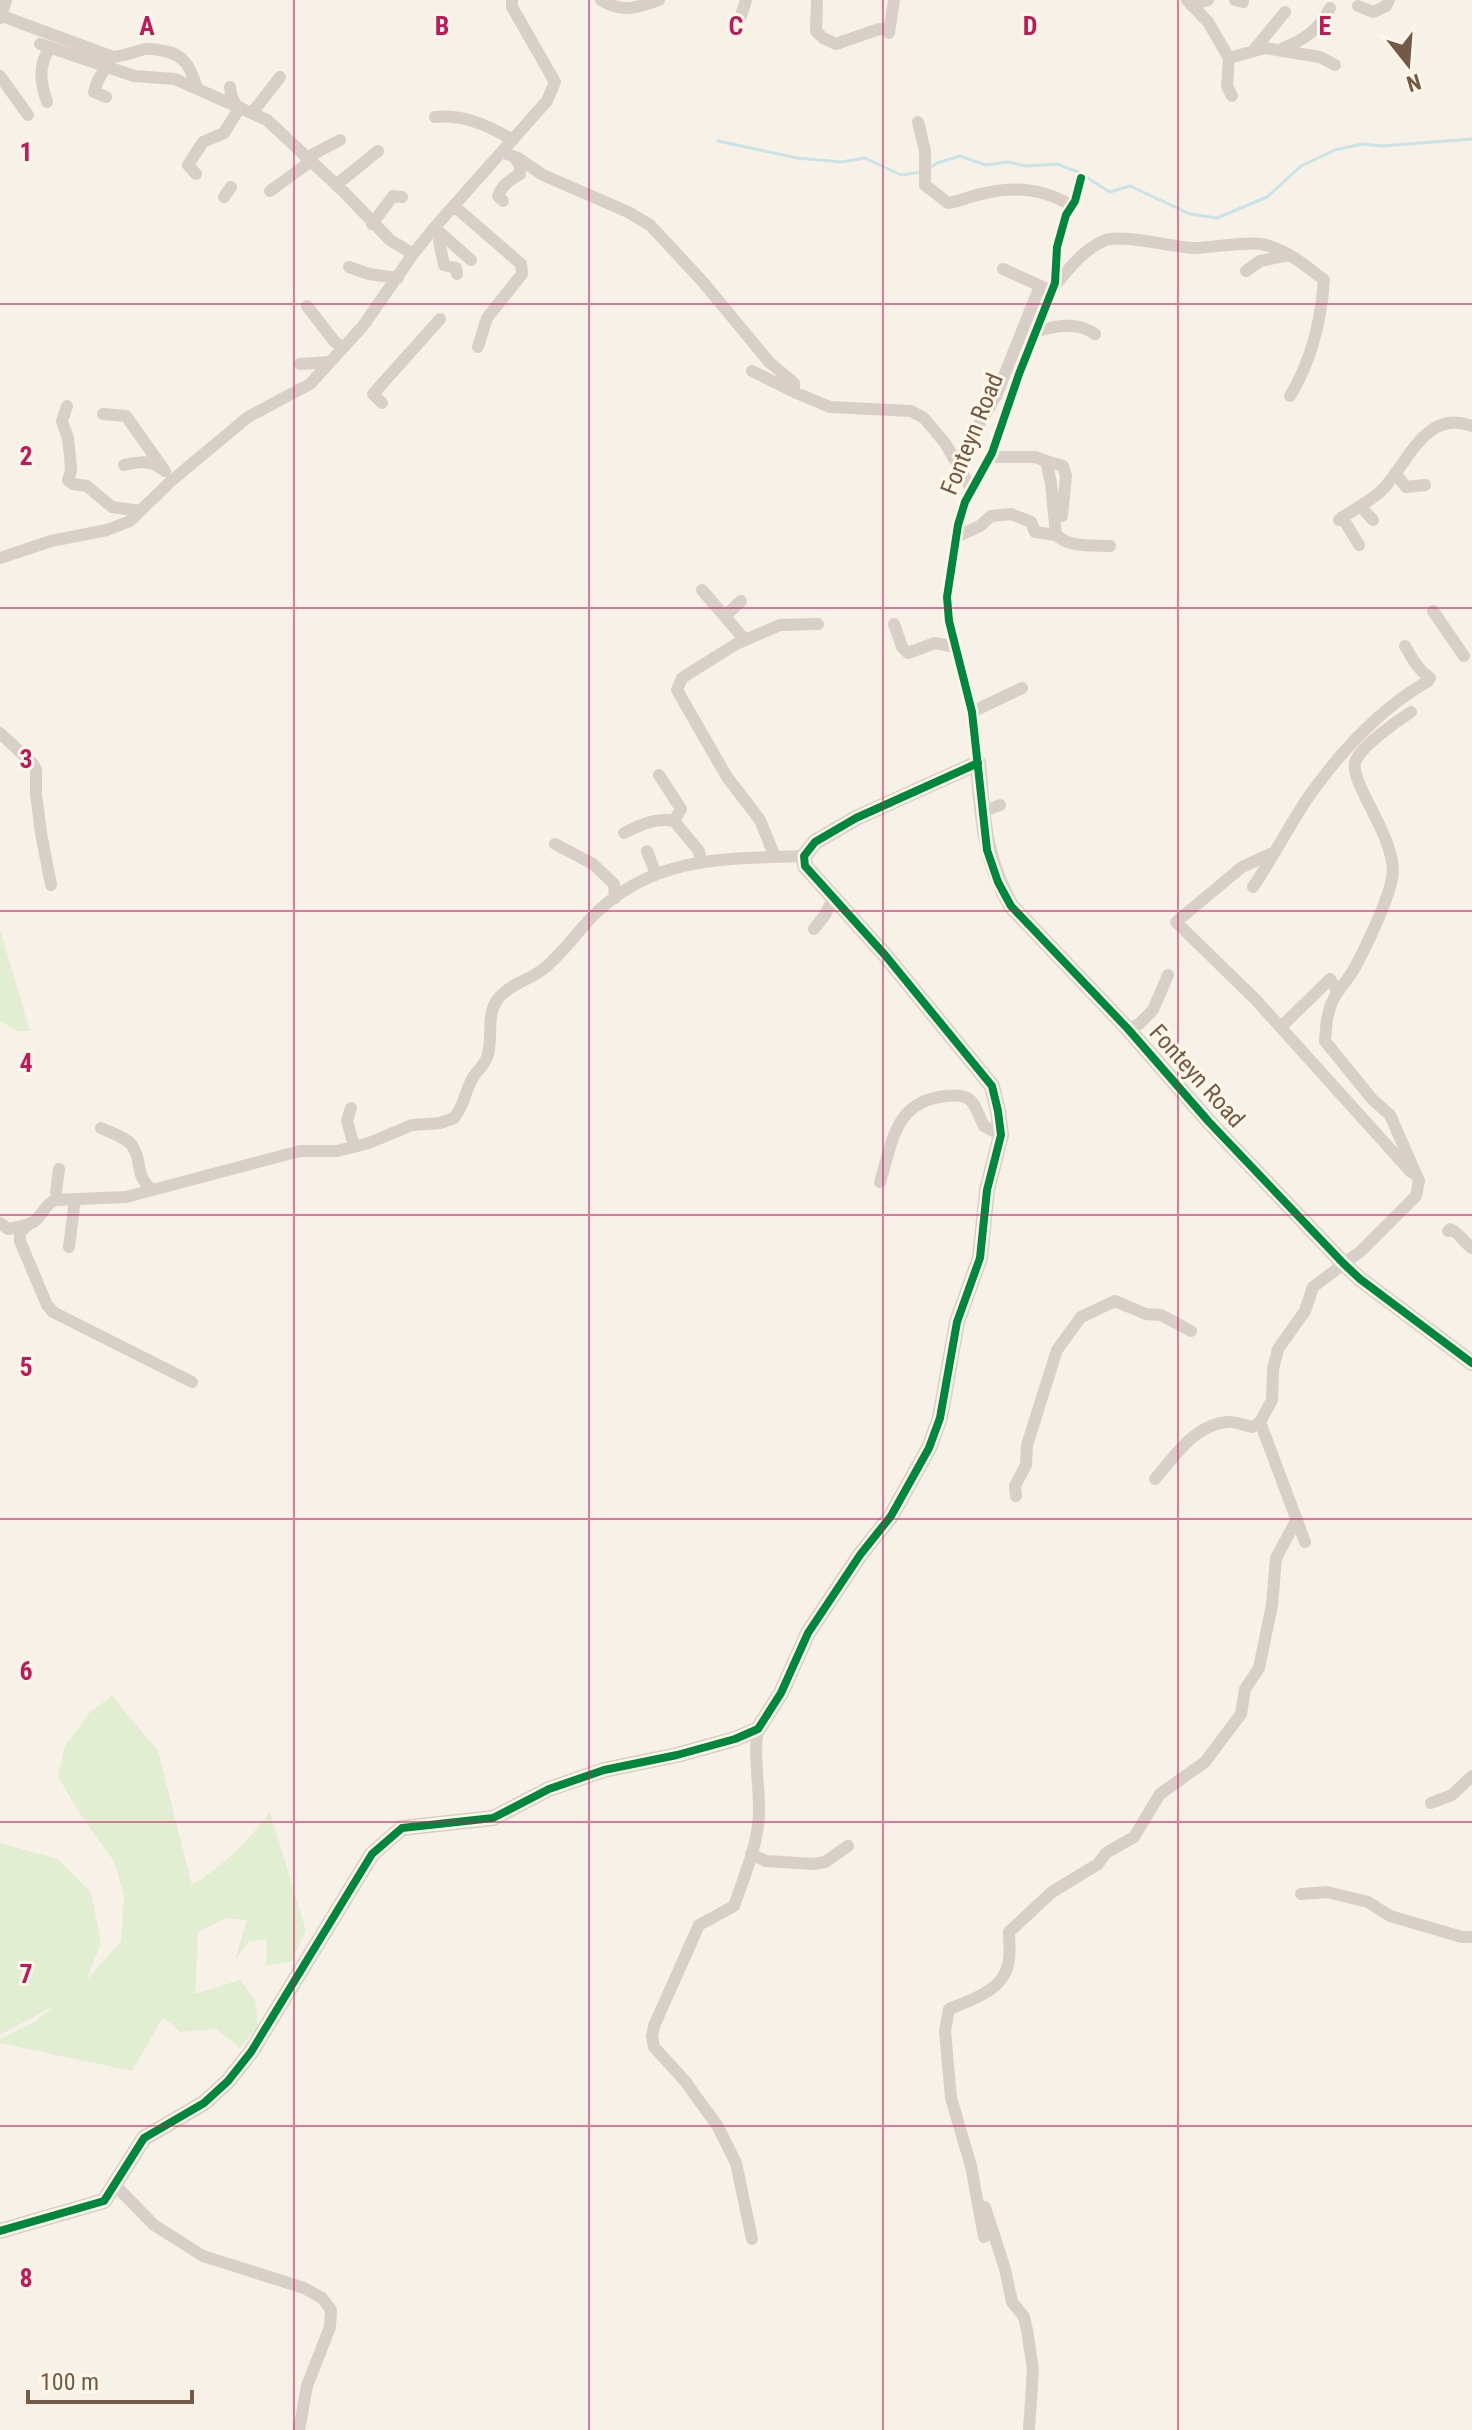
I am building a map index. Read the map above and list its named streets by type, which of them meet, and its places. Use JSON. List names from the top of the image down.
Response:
{
  "streets": {
    "street": ["Fonteyn Road"]
  },
  "scale_bar": "100 m",
  "north": "bottom",
  "grid": {
    "columns": [
      "A",
      "B",
      "C",
      "D",
      "E"
    ],
    "rows": [
      "1",
      "2",
      "3",
      "4",
      "5",
      "6",
      "7",
      "8"
    ]
  }
}
